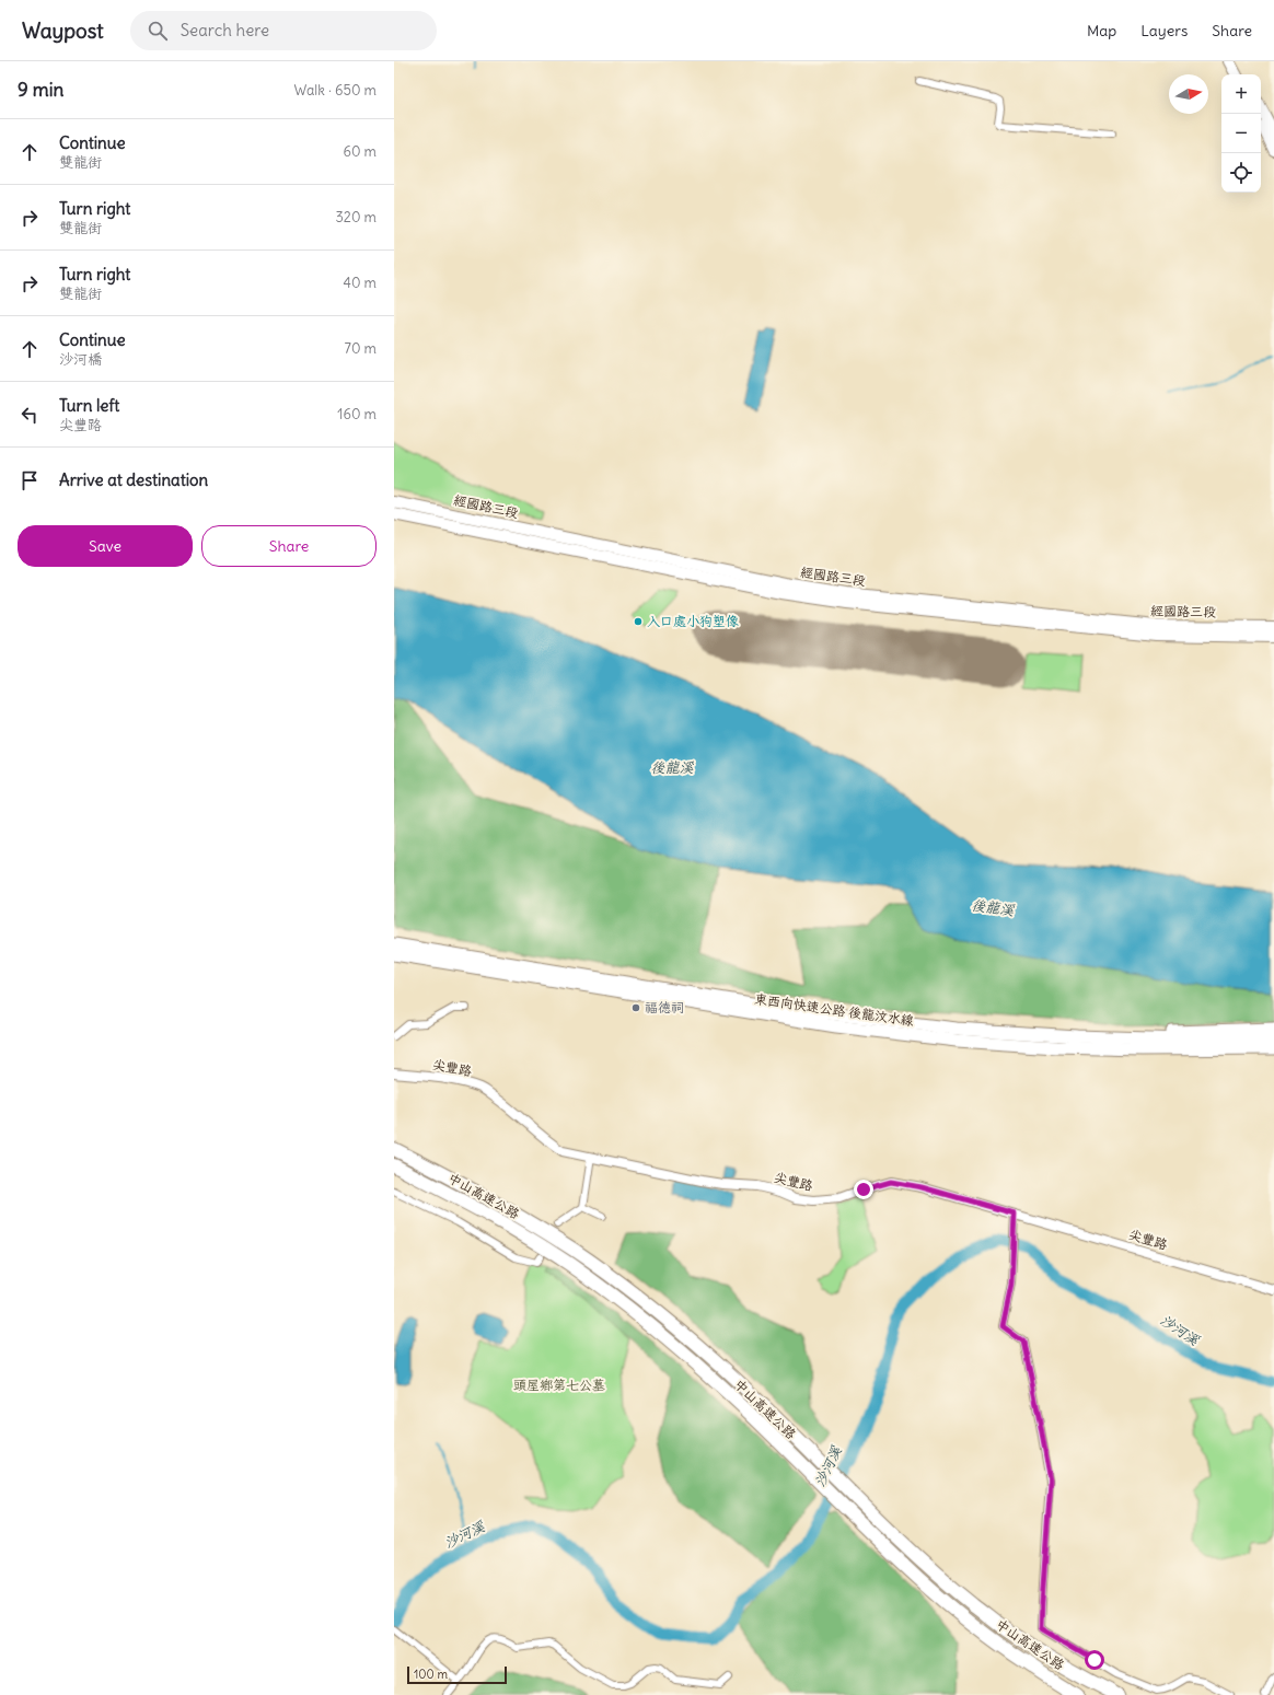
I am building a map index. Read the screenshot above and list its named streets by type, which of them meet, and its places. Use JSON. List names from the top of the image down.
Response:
{
  "streets": {
    "highway": ["東西向快速公路 後龍汶水線", "中山高速公路"],
    "main road": ["經國路三段"],
    "street": ["尖豐路"]
  },
  "water": ["後龍溪", "沙河溪"],
  "parks": ["頭屋鄉第七公墓"],
  "places": ["入口處小狗塑像", "福德祠"],
  "scale_bar": "100 m",
  "north": "right",
  "page": {
    "header": "Waypost",
    "search": "Search here",
    "nav": ["Map", "Layers", "Share"],
    "heading": ["9 min", "Walk · 650 m"],
    "map_buttons": ["+", "−"],
    "list": [
      ["Continue", "雙龍街", "60 m"],
      ["Turn right", "雙龍街", "320 m"],
      ["Turn right", "雙龍街", "40 m"],
      ["Continue", "沙河橋", "70 m"],
      ["Turn left", "尖豐路", "160 m"],
      "Arrive at destination"
    ],
    "buttons": ["Save", "Share"],
    "scale": "100 m"
  }
}
